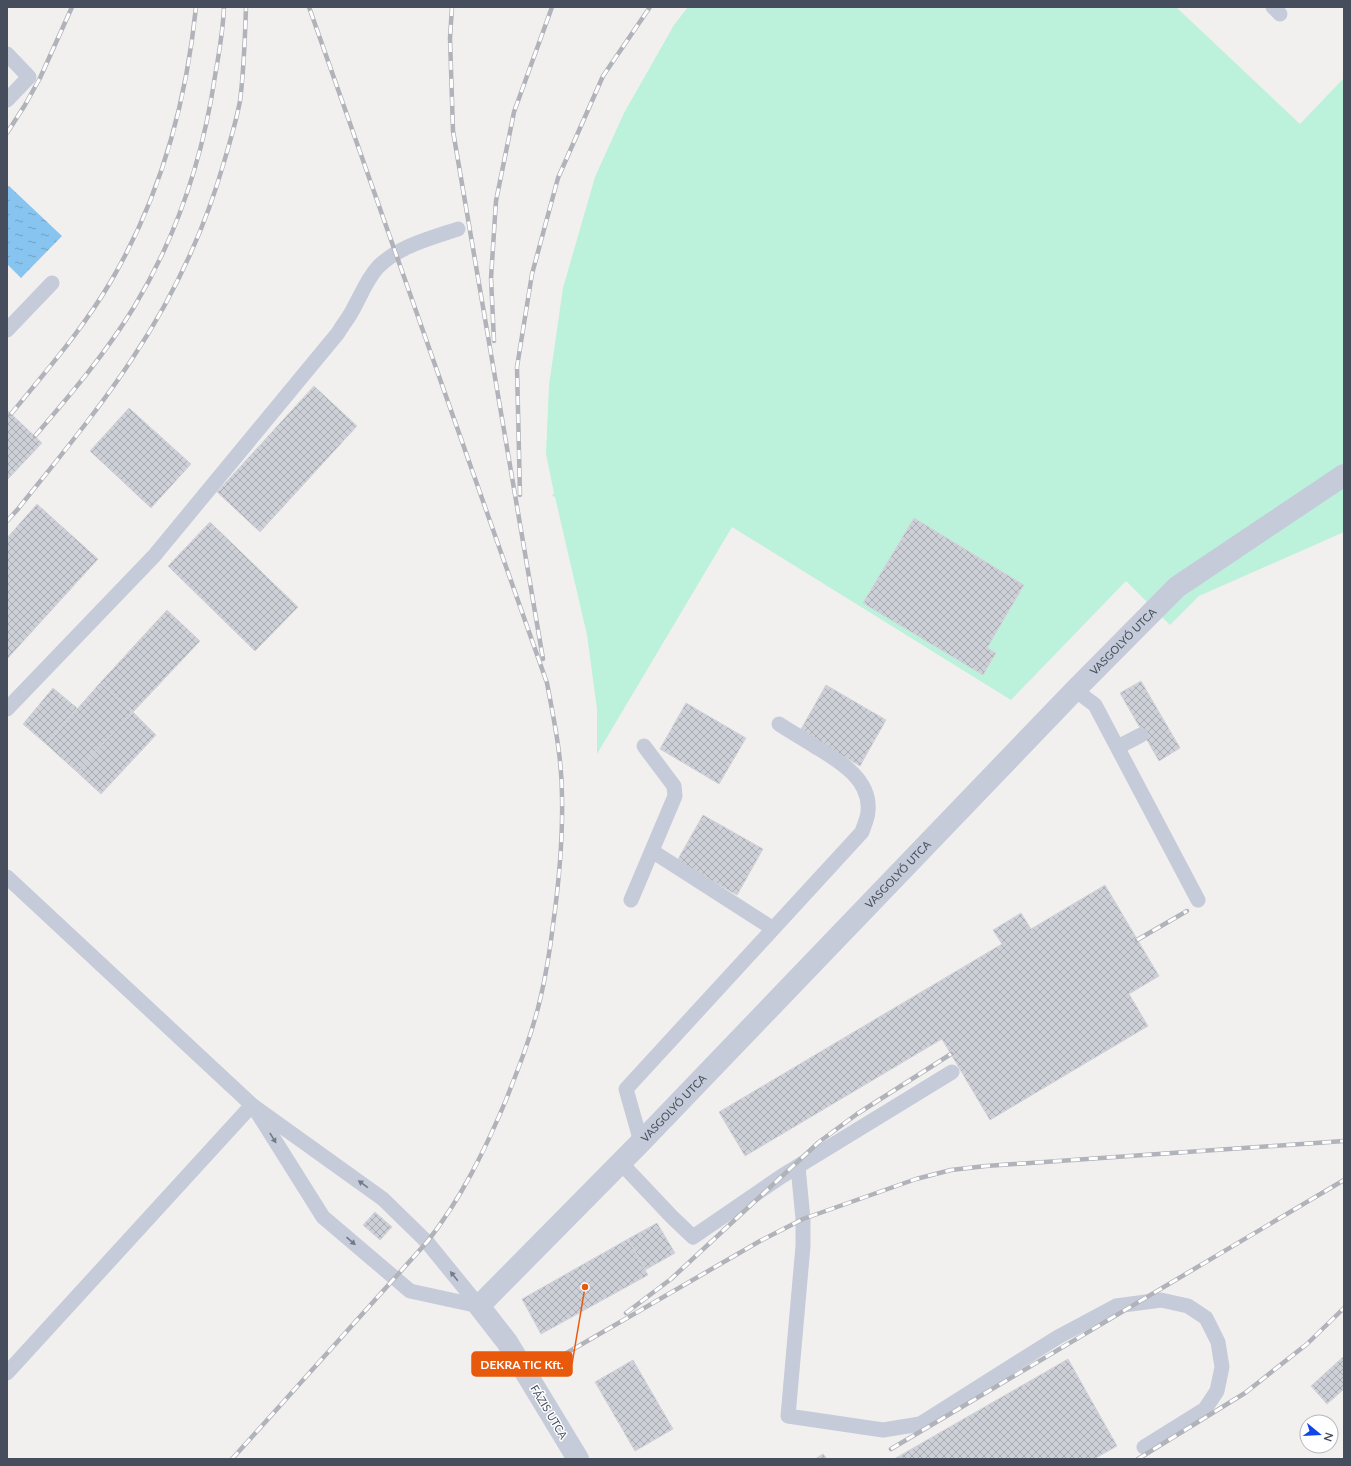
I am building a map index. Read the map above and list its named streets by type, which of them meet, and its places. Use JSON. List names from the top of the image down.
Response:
{
  "streets": {
    "street": ["VASGOLYÓ UTCA", "FÁZIS UTCA"]
  },
  "crossings": [
    ["VASGOLYÓ UTCA", "FÁZIS UTCA"]
  ],
  "places": ["DEKRA TIC Kft."],
  "north": "right"
}
